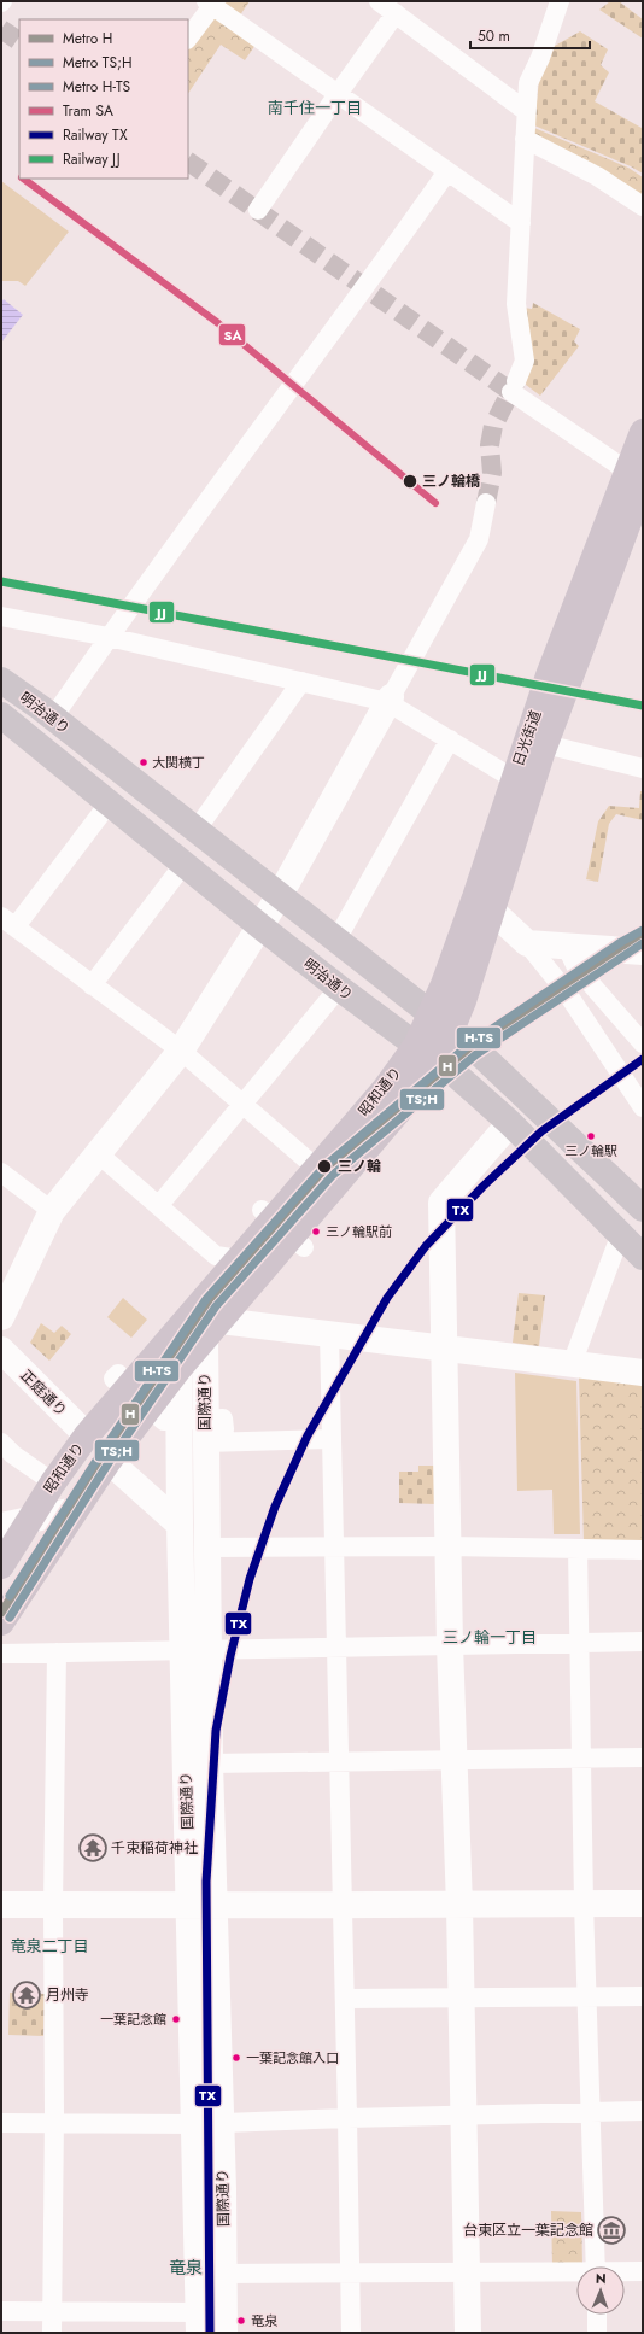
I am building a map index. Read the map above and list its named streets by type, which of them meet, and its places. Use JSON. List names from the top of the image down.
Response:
{
  "streets": {
    "highway": ["日光街道", "昭和通り"],
    "main road": ["明治通り"],
    "street": ["正庭通り", "国際通り"]
  },
  "crossings": [
    ["明治通り", "日光街道"],
    ["明治通り", "昭和通り"],
    ["日光街道", "昭和通り"],
    ["昭和通り", "正庭通り"],
    ["昭和通り", "国際通り"]
  ],
  "districts": [
    "南千住一丁目",
    "三ノ輪一丁目",
    "竜泉二丁目",
    "竜泉"
  ],
  "places": {
    "other": [
      "三ノ輪橋",
      "大関横丁",
      "三ノ輪駅",
      "三ノ輪",
      "三ノ輪駅前",
      "一葉記念館",
      "一葉記念館入口",
      "竜泉"
    ],
    "temple": ["千束稲荷神社", "月州寺"],
    "museum": ["台東区立一葉記念館"]
  },
  "lines": [
    "tram line SA",
    "rail line JJ",
    "metro line H-TS",
    "metro line H",
    "metro line TS;H",
    "rail line TX"
  ],
  "legend": [
    "Metro H",
    "Metro TS;H",
    "Metro H-TS",
    "Tram SA",
    "Railway TX",
    "Railway JJ"
  ],
  "scale_bar": "50 m",
  "north": "top"
}
